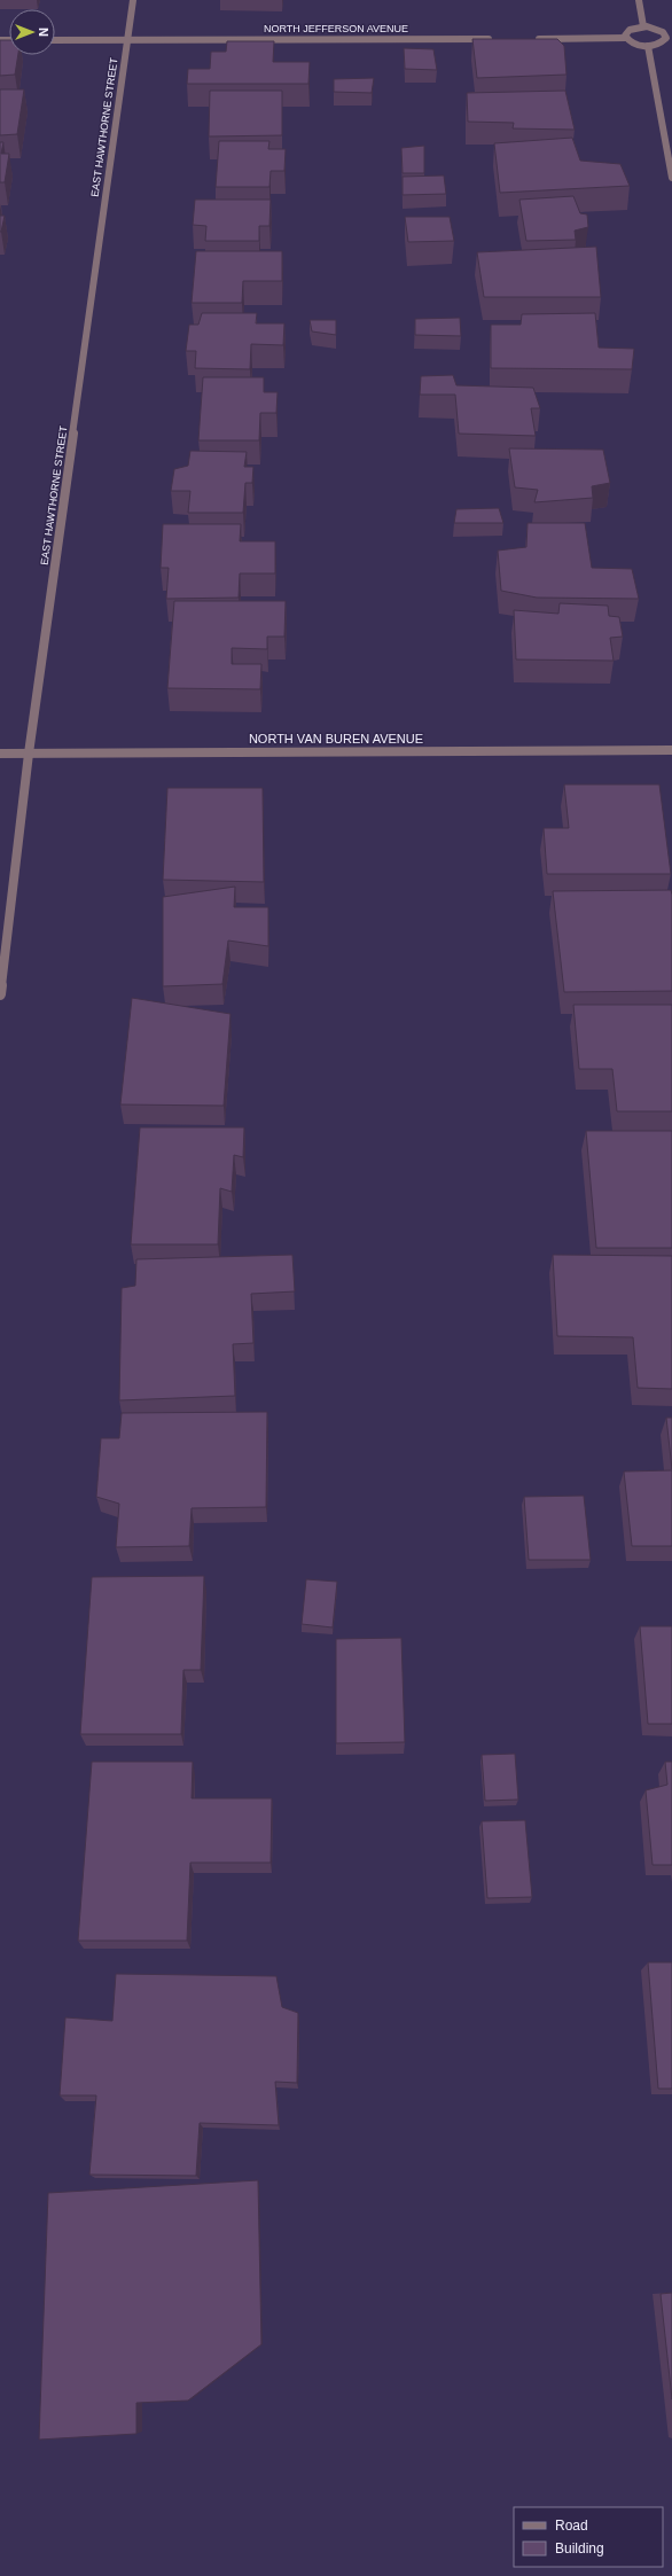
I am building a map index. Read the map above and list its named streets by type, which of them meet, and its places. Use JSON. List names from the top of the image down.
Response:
{
  "streets": {
    "street": ["NORTH JEFFERSON AVENUE", "EAST HAWTHORNE STREET", "NORTH VAN BUREN AVENUE"]
  },
  "crossings": [
    ["NORTH JEFFERSON AVENUE", "EAST HAWTHORNE STREET"],
    ["EAST HAWTHORNE STREET", "NORTH VAN BUREN AVENUE"]
  ],
  "legend": ["Road", "Building"],
  "north": "right"
}
